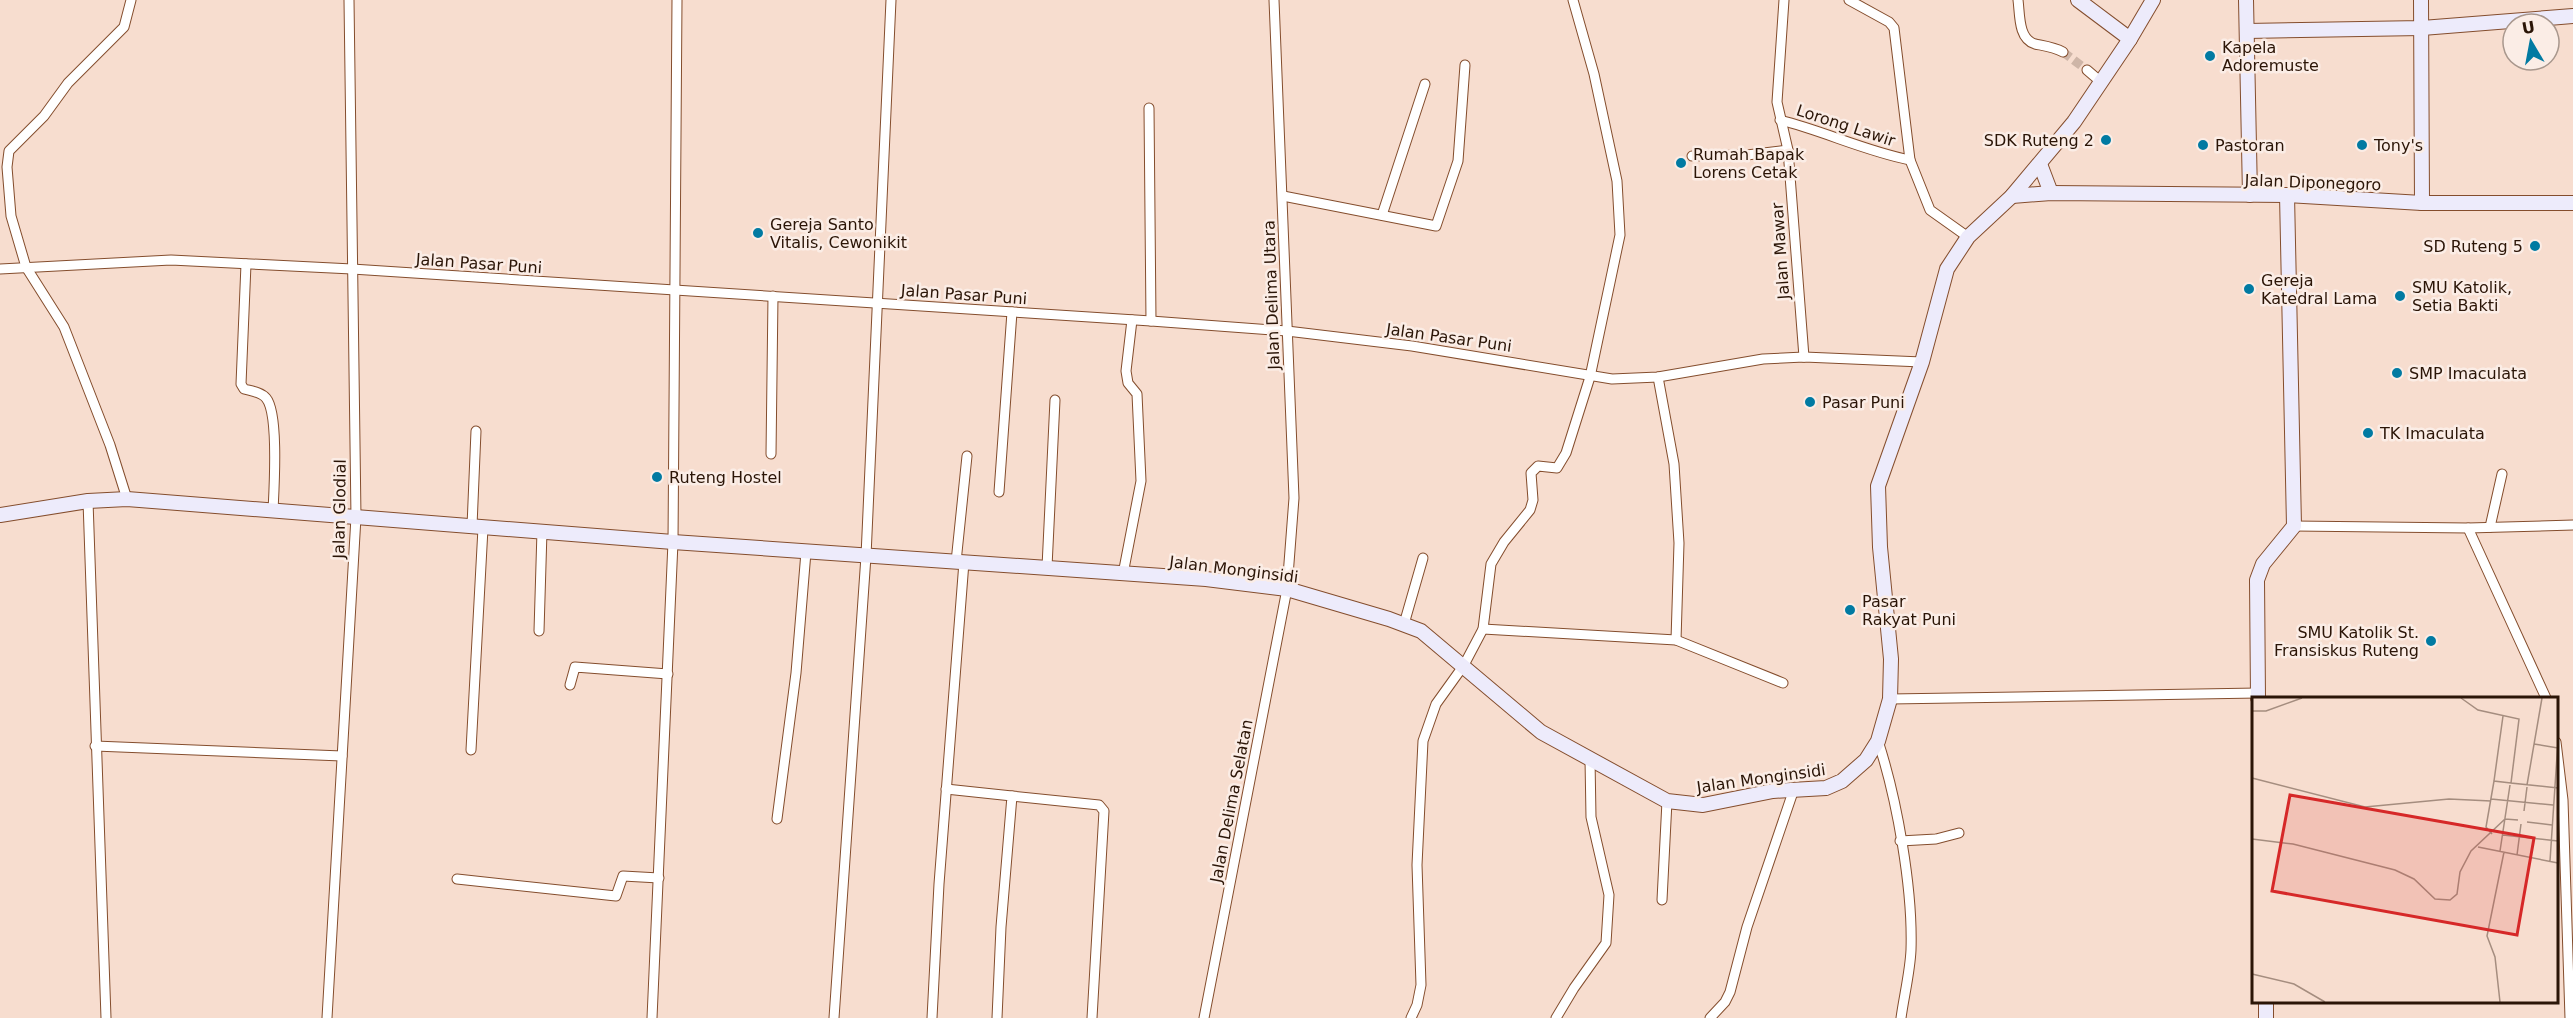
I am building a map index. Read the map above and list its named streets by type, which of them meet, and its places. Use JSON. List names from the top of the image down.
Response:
{
  "streets": {
    "street": [
      "Lorong Lawir",
      "Jalan Diponegoro",
      "Jalan Mawar",
      "Jalan Pasar Puni",
      "Jalan Delima Utara",
      "Jalan Glodial",
      "Jalan Monginsidi",
      "Jalan Delima Selatan"
    ]
  },
  "crossings": [
    ["Lorong Lawir", "Jalan Mawar"],
    ["Lorong Lawir", "Jalan Monginsidi"],
    ["Jalan Diponegoro", "Jalan Monginsidi"],
    ["Jalan Mawar", "Jalan Pasar Puni"],
    ["Jalan Pasar Puni", "Jalan Delima Utara"],
    ["Jalan Pasar Puni", "Jalan Glodial"],
    ["Jalan Pasar Puni", "Jalan Monginsidi"],
    ["Jalan Delima Utara", "Jalan Monginsidi"],
    ["Jalan Delima Utara", "Jalan Delima Selatan"],
    ["Jalan Glodial", "Jalan Monginsidi"],
    ["Jalan Monginsidi", "Jalan Delima Selatan"]
  ],
  "places": [
    "Kapela Adoremuste",
    "SDK Ruteng 2",
    "Pastoran",
    "Tony's",
    "Rumah Bapak Lorens Cetak",
    "Gereja Santo Vitalis, Cewonikit",
    "SD Ruteng 5",
    "Gereja Katedral Lama",
    "SMU Katolik, Setia Bakti",
    "SMP Imaculata",
    "Pasar Puni",
    "TK Imaculata",
    "Ruteng Hostel",
    "Pasar Rakyat Puni",
    "SMU Katolik St. Fransiskus Ruteng"
  ],
  "north": "top"
}
